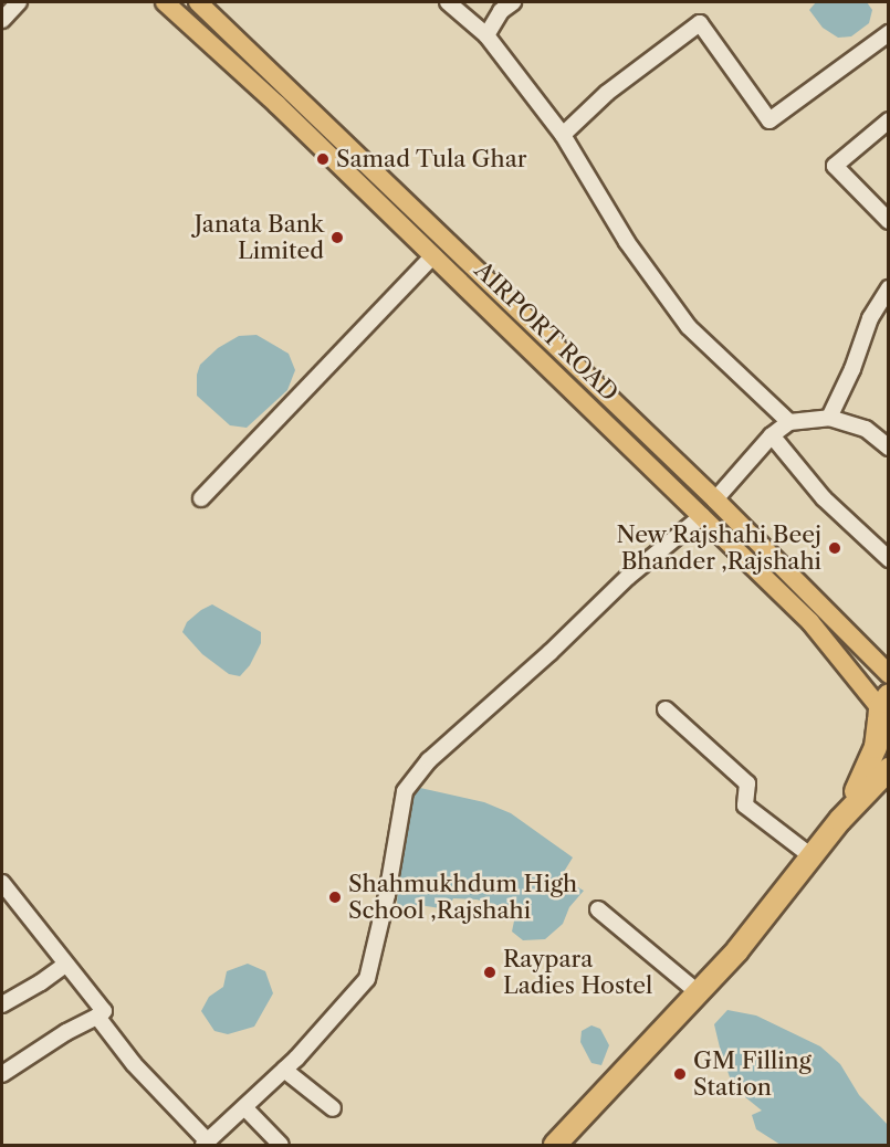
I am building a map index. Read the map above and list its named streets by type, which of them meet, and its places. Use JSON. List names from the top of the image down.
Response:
{
  "streets": {
    "main road": ["AIRPORT ROAD"]
  },
  "places": [
    "Samad Tula Ghar",
    "Janata Bank Limited",
    "New Rajshahi Beej Bhander ,Rajshahi",
    "Shahmukhdum High School ,Rajshahi",
    "Raypara Ladies Hostel",
    "GM Filling Station"
  ]
}
